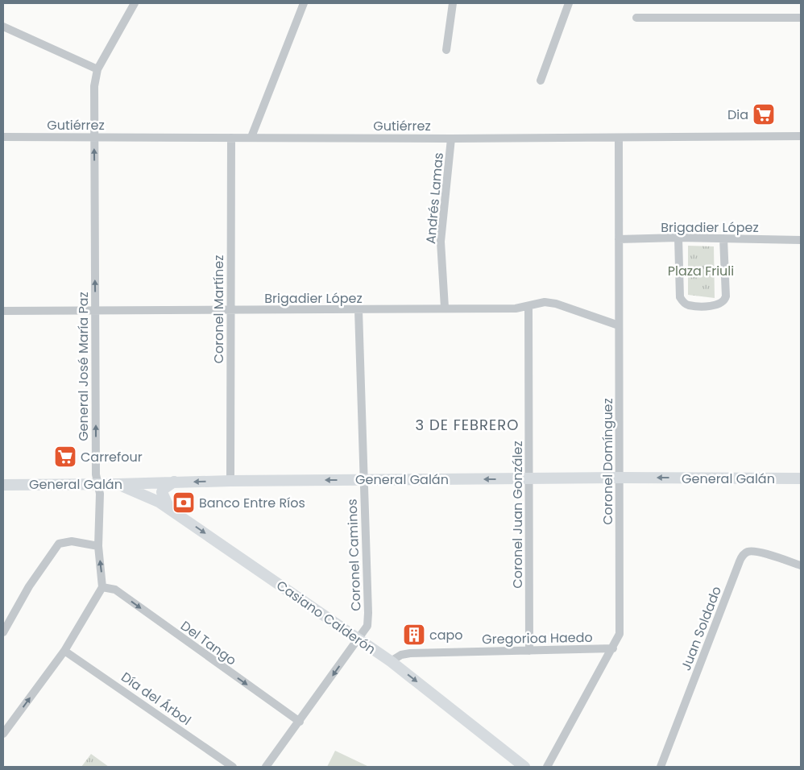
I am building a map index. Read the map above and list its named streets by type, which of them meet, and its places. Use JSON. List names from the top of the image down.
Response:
{
  "streets": {
    "street": [
      "Gutiérrez",
      "Andrés Lamas",
      "Brigadier López",
      "Coronel Martínez",
      "General José María Paz",
      "Coronel Domínguez",
      "General Galán",
      "Coronel Juan González",
      "Coronel Caminos",
      "Casiano Calderón",
      "Juan Soldado",
      "Gregorioa Haedo",
      "Del Tango",
      "Día del Árbol"
    ]
  },
  "crossings": [
    ["Gutiérrez", "Andrés Lamas"],
    ["Gutiérrez", "Coronel Martínez"],
    ["Gutiérrez", "General José María Paz"],
    ["Gutiérrez", "Coronel Domínguez"],
    ["Andrés Lamas", "Brigadier López"],
    ["Brigadier López", "Coronel Martínez"],
    ["Brigadier López", "General José María Paz"],
    ["Brigadier López", "Coronel Domínguez"],
    ["Brigadier López", "Coronel Juan González"],
    ["Brigadier López", "Coronel Caminos"],
    ["Coronel Martínez", "General Galán"],
    ["General José María Paz", "General Galán"],
    ["General José María Paz", "Del Tango"],
    ["Coronel Domínguez", "General Galán"],
    ["Coronel Domínguez", "Gregorioa Haedo"],
    ["General Galán", "Coronel Juan González"],
    ["General Galán", "Coronel Caminos"],
    ["General Galán", "Casiano Calderón"],
    ["Coronel Juan González", "Gregorioa Haedo"],
    ["Coronel Caminos", "Casiano Calderón"],
    ["Coronel Caminos", "Del Tango"],
    ["Casiano Calderón", "Gregorioa Haedo"]
  ],
  "one_way": [
    "General José María Paz",
    "General Galán",
    "Casiano Calderón",
    "Del Tango"
  ],
  "districts": ["3 DE FEBRERO"],
  "parks": ["Plaza Friuli"],
  "places": {
    "supermarket": ["Dia", "Carrefour"],
    "bank": ["Banco Entre Ríos"],
    "building": ["capo"]
  }
}
